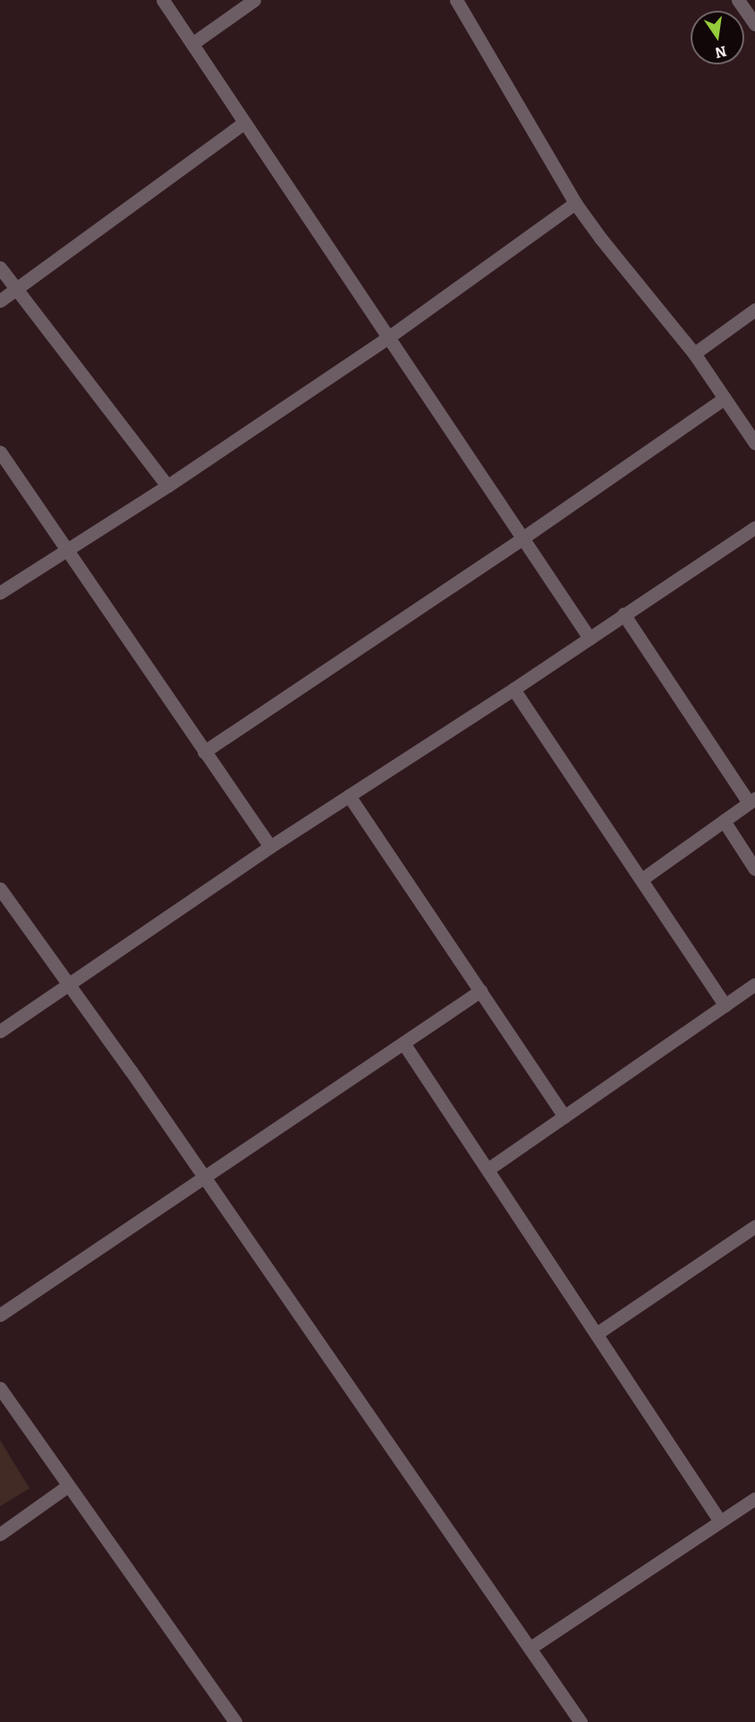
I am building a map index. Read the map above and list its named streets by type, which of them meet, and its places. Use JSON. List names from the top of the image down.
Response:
{
  "north": "bottom"
}
